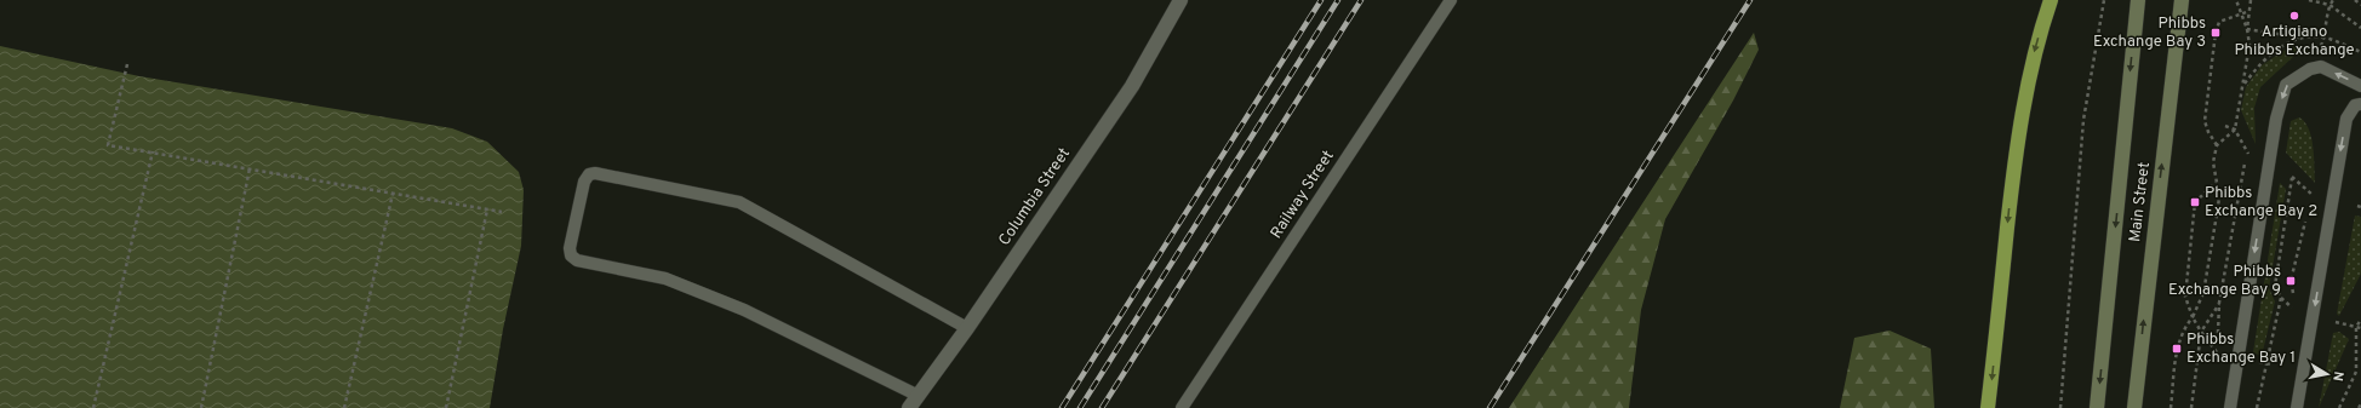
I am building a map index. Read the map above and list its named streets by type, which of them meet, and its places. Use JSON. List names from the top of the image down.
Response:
{
  "streets": {
    "main road": ["Main Street"],
    "street": ["Columbia Street"],
    "lane": ["Railway Street"]
  },
  "places": {
    "other": ["Artigiano Phibbs Exchange"],
    "transit": [
      "Phibbs Exchange Bay 3",
      "Phibbs Exchange Bay 2",
      "Phibbs Exchange Bay 9",
      "Phibbs Exchange Bay 1"
    ]
  },
  "north": "right"
}
